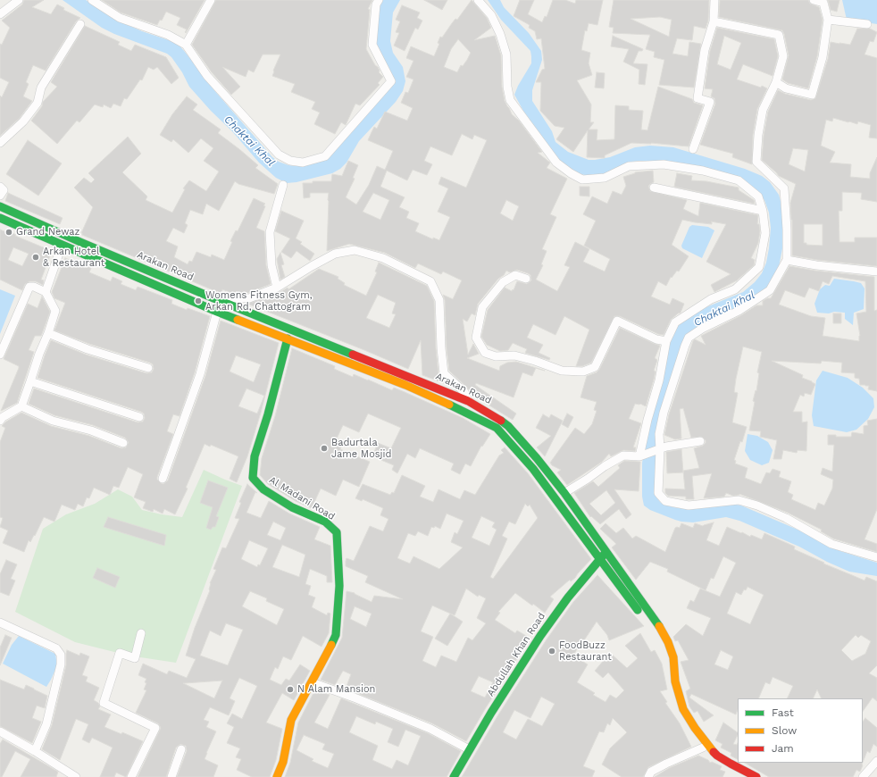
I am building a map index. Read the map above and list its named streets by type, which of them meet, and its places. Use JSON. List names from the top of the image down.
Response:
{
  "streets": {
    "main road": ["Arakan Road", "Al Madani Road", "Abdullah Khan Road"]
  },
  "crossings": [
    ["Arakan Road", "Al Madani Road"],
    ["Arakan Road", "Abdullah Khan Road"]
  ],
  "water": ["Chaktai Khal"],
  "places": [
    "Grand Newaz",
    "Arkan Hotel & Restaurant",
    "Womens Fitness Gym, Arkan Rd, Chattogram",
    "Badurtala Jame Mosjid",
    "FoodBuzz Restaurant",
    "N Alam Mansion"
  ],
  "legend": ["Fast", "Slow", "Jam"]
}
